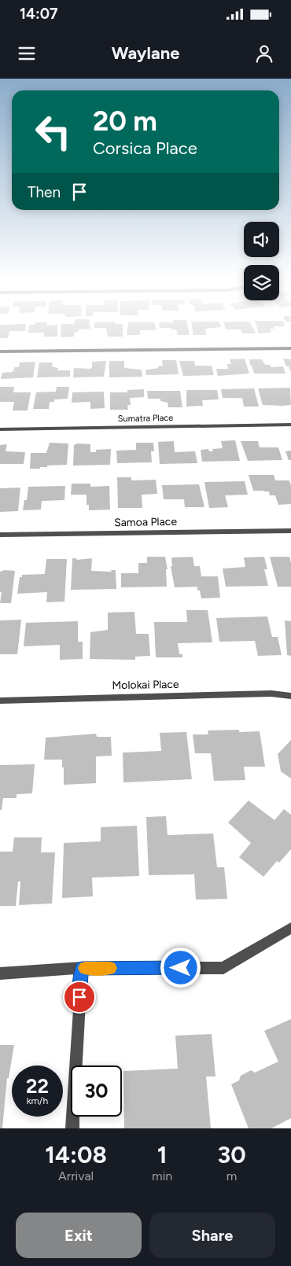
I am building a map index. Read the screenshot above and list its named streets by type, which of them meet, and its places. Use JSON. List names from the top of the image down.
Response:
{
  "streets": {
    "street": ["Sumatra Place", "Samoa Place", "Molokai Place"]
  },
  "page": {
    "status": "14:07",
    "header": "Waylane",
    "turn": ["20 m", "Corsica Place"],
    "then": "Then",
    "speed": "22 km/h",
    "limit": "30",
    "eta": [
      "14:08",
      "Arrival",
      "1",
      "min",
      "30",
      "m"
    ],
    "buttons": ["Exit", "Share"]
  }
}
